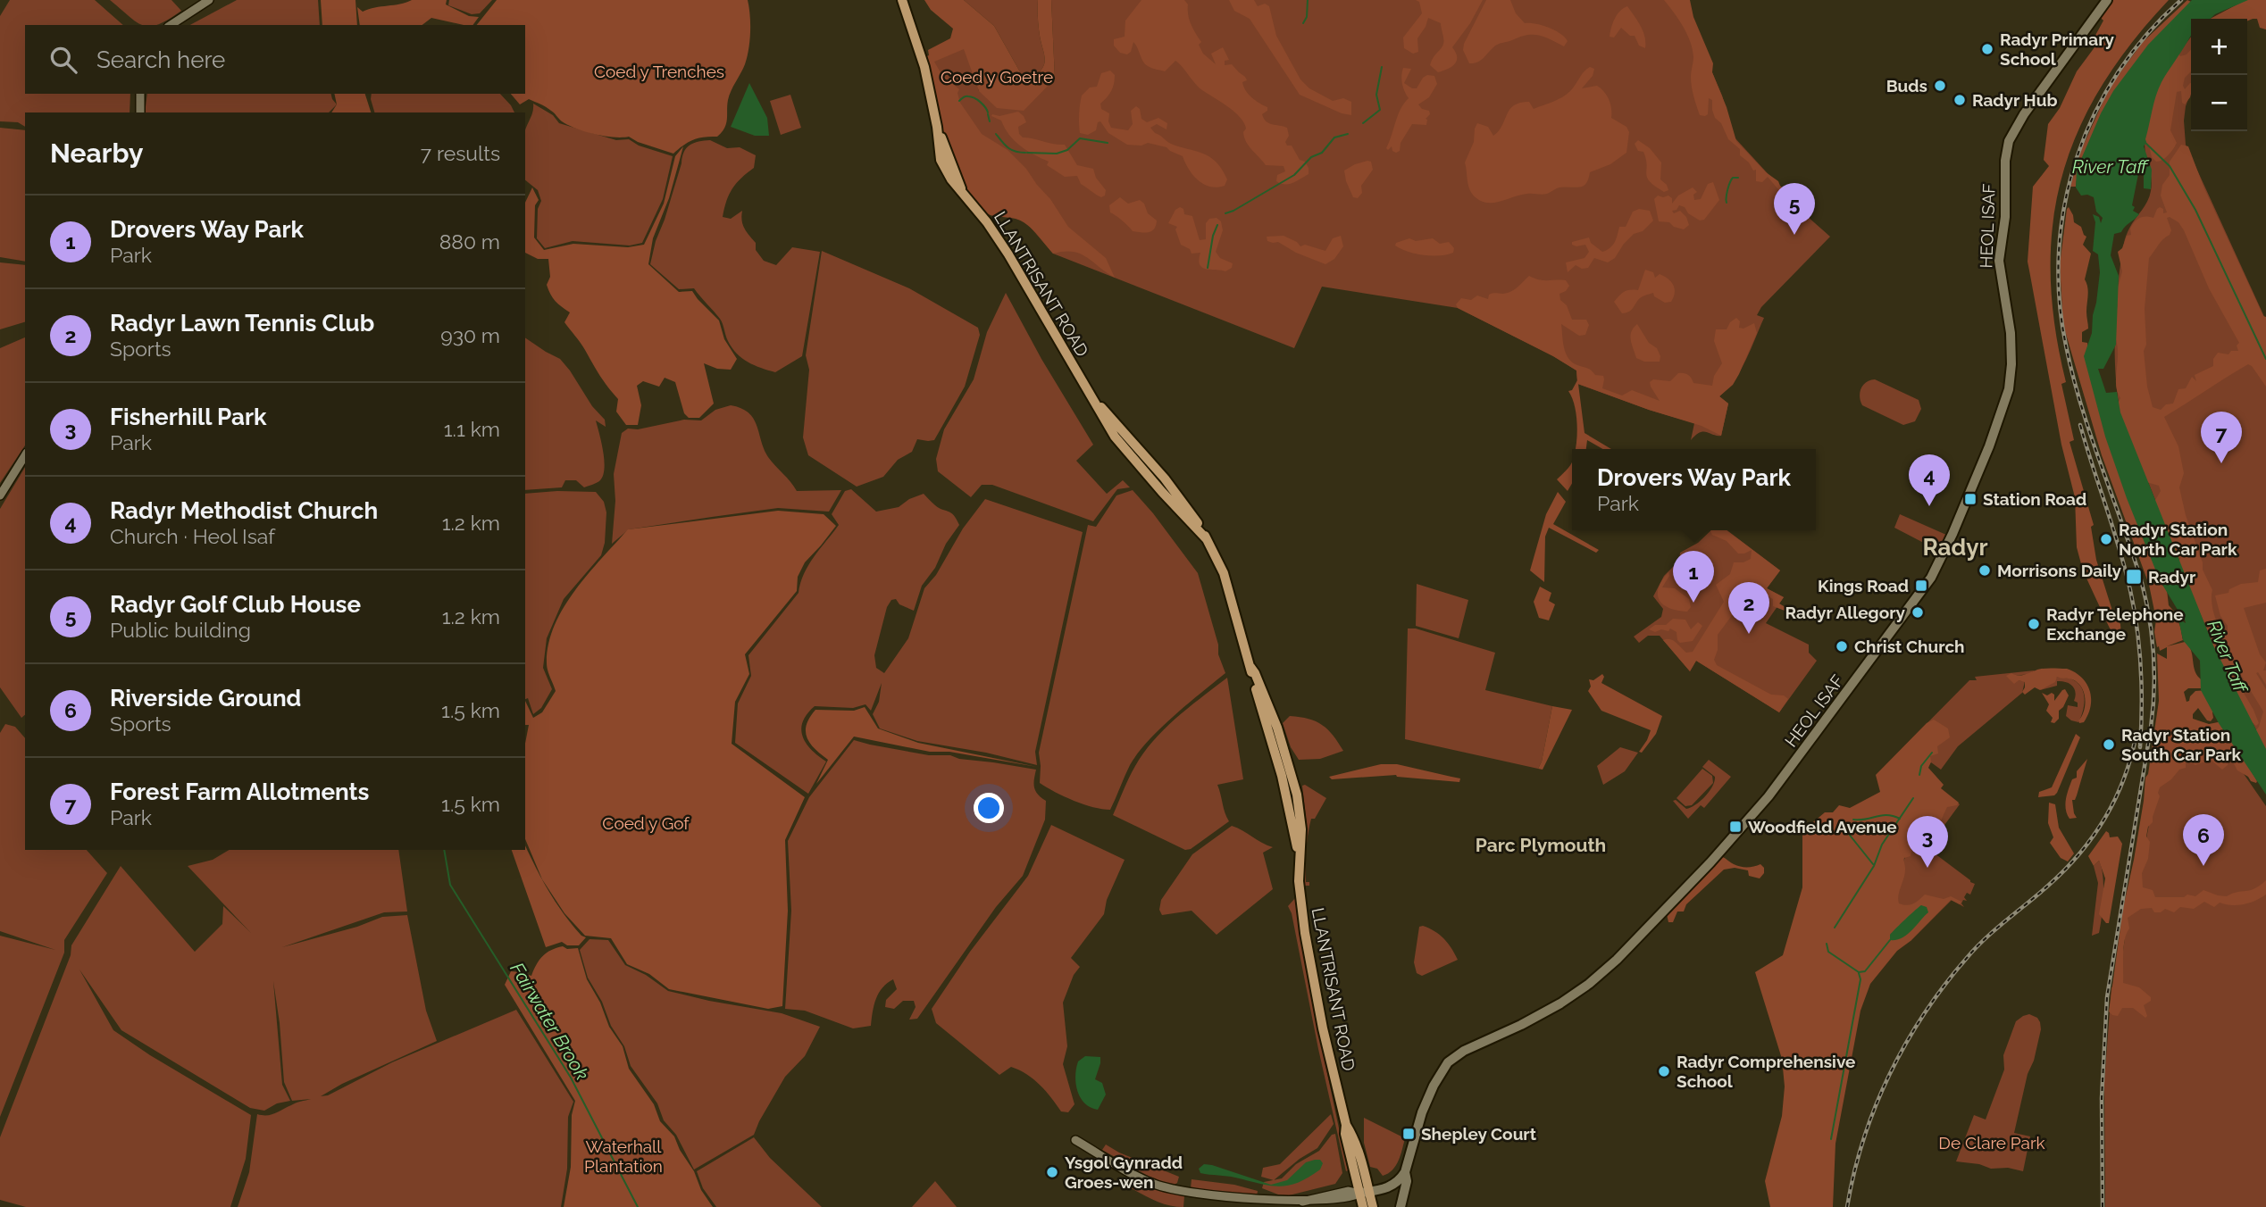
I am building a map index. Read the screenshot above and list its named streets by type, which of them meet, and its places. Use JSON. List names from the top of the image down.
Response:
{
  "streets": {
    "main road": ["HEOL ISAF", "LLANTRISANT ROAD"]
  },
  "districts": ["Radyr", "Parc Plymouth"],
  "water": ["River Taff", "Fairwater Brook"],
  "parks": [
    "Coed y Trenches",
    "Coed y Goetre",
    "Coed y Gof",
    "De Clare Park",
    "Waterhall Plantation"
  ],
  "places": {
    "other": [
      "Radyr Primary School",
      "Buds",
      "Radyr Hub",
      "Radyr Station North Car Park",
      "Morrisons Daily",
      "Radyr Allegory",
      "Radyr Telephone Exchange",
      "Christ Church",
      "Radyr Station South Car Park",
      "Radyr Comprehensive School",
      "Ysgol Gynradd Groes-wen"
    ],
    "transit": [
      "Station Road",
      "Radyr",
      "Kings Road",
      "Woodfield Avenue",
      "Shepley Court"
    ]
  },
  "page": {
    "map_buttons": ["+", "−"],
    "search": "Search here",
    "heading": ["Nearby", "7 results"],
    "pins": [
      "5",
      "7",
      "4",
      "1",
      "2",
      "6",
      "3"
    ],
    "list": [
      {
        "mark": "1",
        "name": "Drovers Way Park",
        "note": "Park",
        "value": "880 m"
      },
      {
        "mark": "2",
        "name": "Radyr Lawn Tennis Club",
        "note": "Sports",
        "value": "930 m"
      },
      {
        "mark": "3",
        "name": "Fisherhill Park",
        "note": "Park",
        "value": "1.1 km"
      },
      {
        "mark": "4",
        "name": "Radyr Methodist Church",
        "note": "Church · Heol Isaf",
        "value": "1.2 km"
      },
      {
        "mark": "5",
        "name": "Radyr Golf Club House",
        "note": "Public building",
        "value": "1.2 km"
      },
      {
        "mark": "6",
        "name": "Riverside Ground",
        "note": "Sports",
        "value": "1.5 km"
      },
      {
        "mark": "7",
        "name": "Forest Farm Allotments",
        "note": "Park",
        "value": "1.5 km"
      }
    ],
    "popup": ["Drovers Way Park", "Park"]
  }
}
